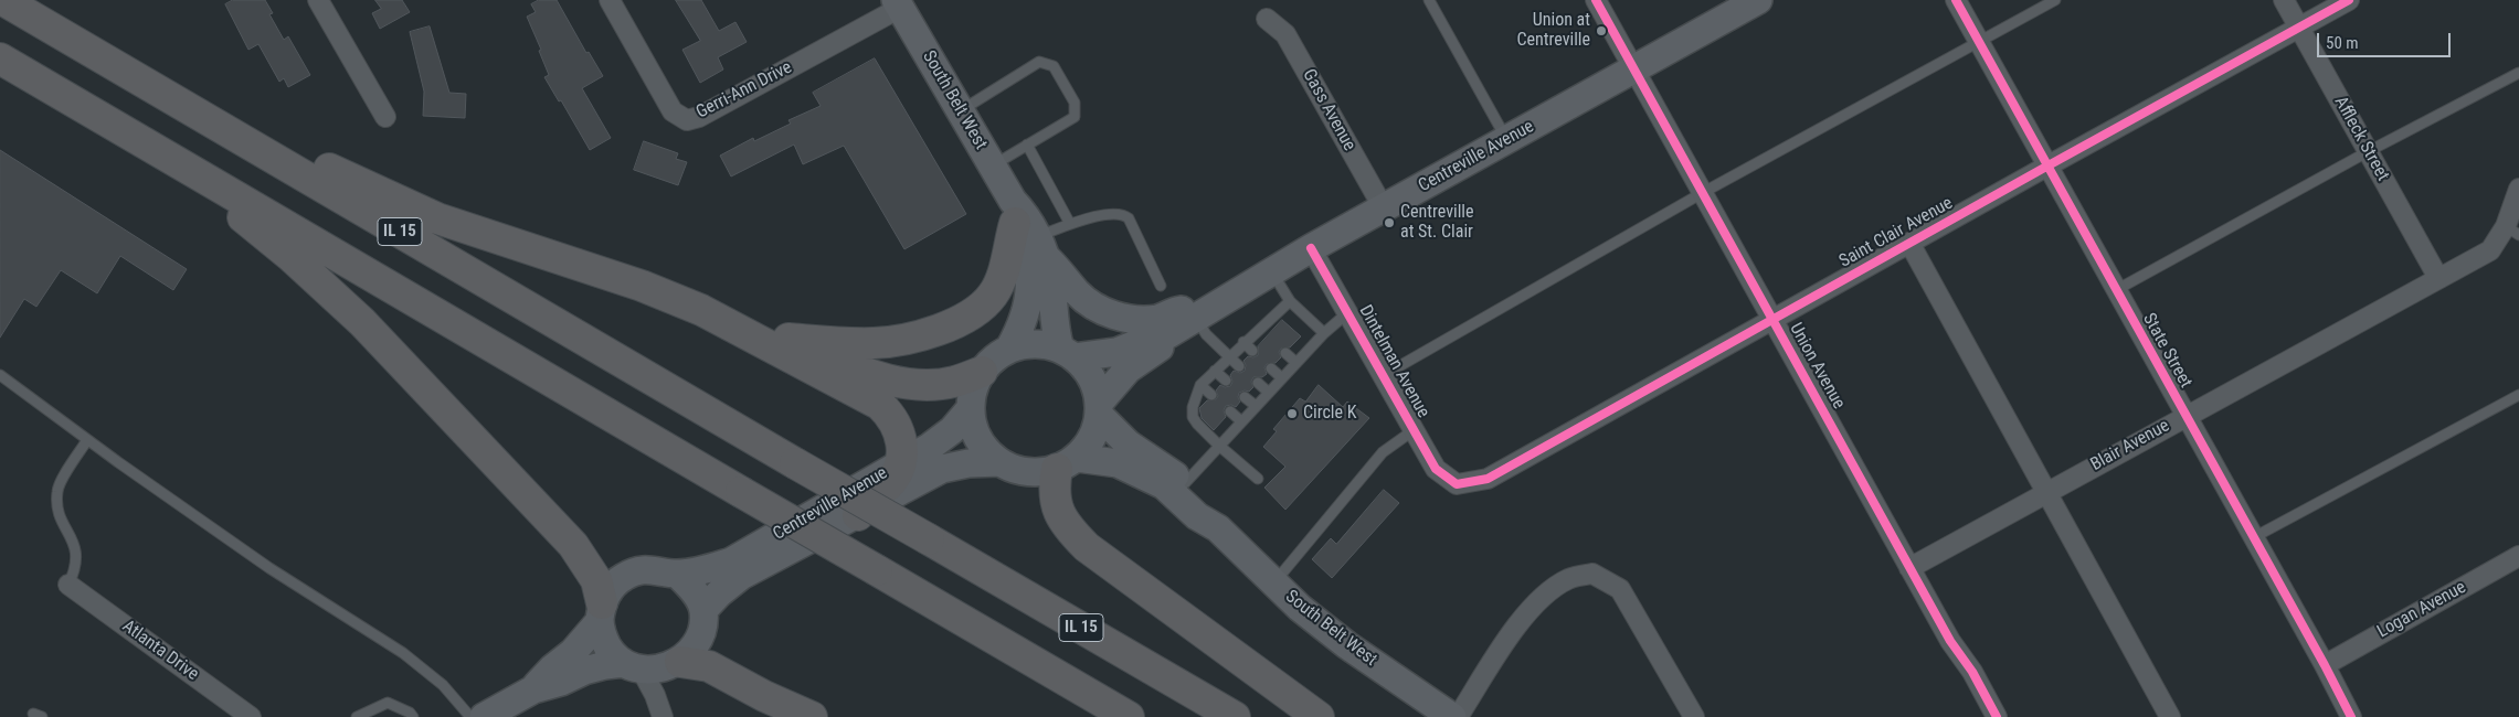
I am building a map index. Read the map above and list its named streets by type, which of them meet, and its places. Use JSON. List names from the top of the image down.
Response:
{
  "streets": {
    "highway": ["IL 15"],
    "main road": ["South Belt West", "Centreville Avenue"],
    "street": [
      "Gerri-Ann Drive",
      "Gass Avenue",
      "Affleck Street",
      "Saint Clair Avenue",
      "State Street",
      "Dintelman Avenue",
      "Union Avenue",
      "Blair Avenue",
      "Logan Avenue",
      "Atlanta Drive"
    ]
  },
  "crossings": [
    ["Gerri-Ann Drive", "South Belt West"],
    ["South Belt West", "Centreville Avenue"],
    ["Gass Avenue", "Centreville Avenue"],
    ["Affleck Street", "Saint Clair Avenue"],
    ["Affleck Street", "Blair Avenue"],
    ["Centreville Avenue", "Dintelman Avenue"],
    ["Centreville Avenue", "Union Avenue"],
    ["Saint Clair Avenue", "State Street"],
    ["Saint Clair Avenue", "Dintelman Avenue"],
    ["Saint Clair Avenue", "Union Avenue"],
    ["State Street", "Blair Avenue"],
    ["State Street", "Logan Avenue"],
    ["Union Avenue", "Blair Avenue"]
  ],
  "places": ["Union at Centreville", "Centreville at St. Clair", "Circle K"],
  "scale_bar": "50 m"
}
